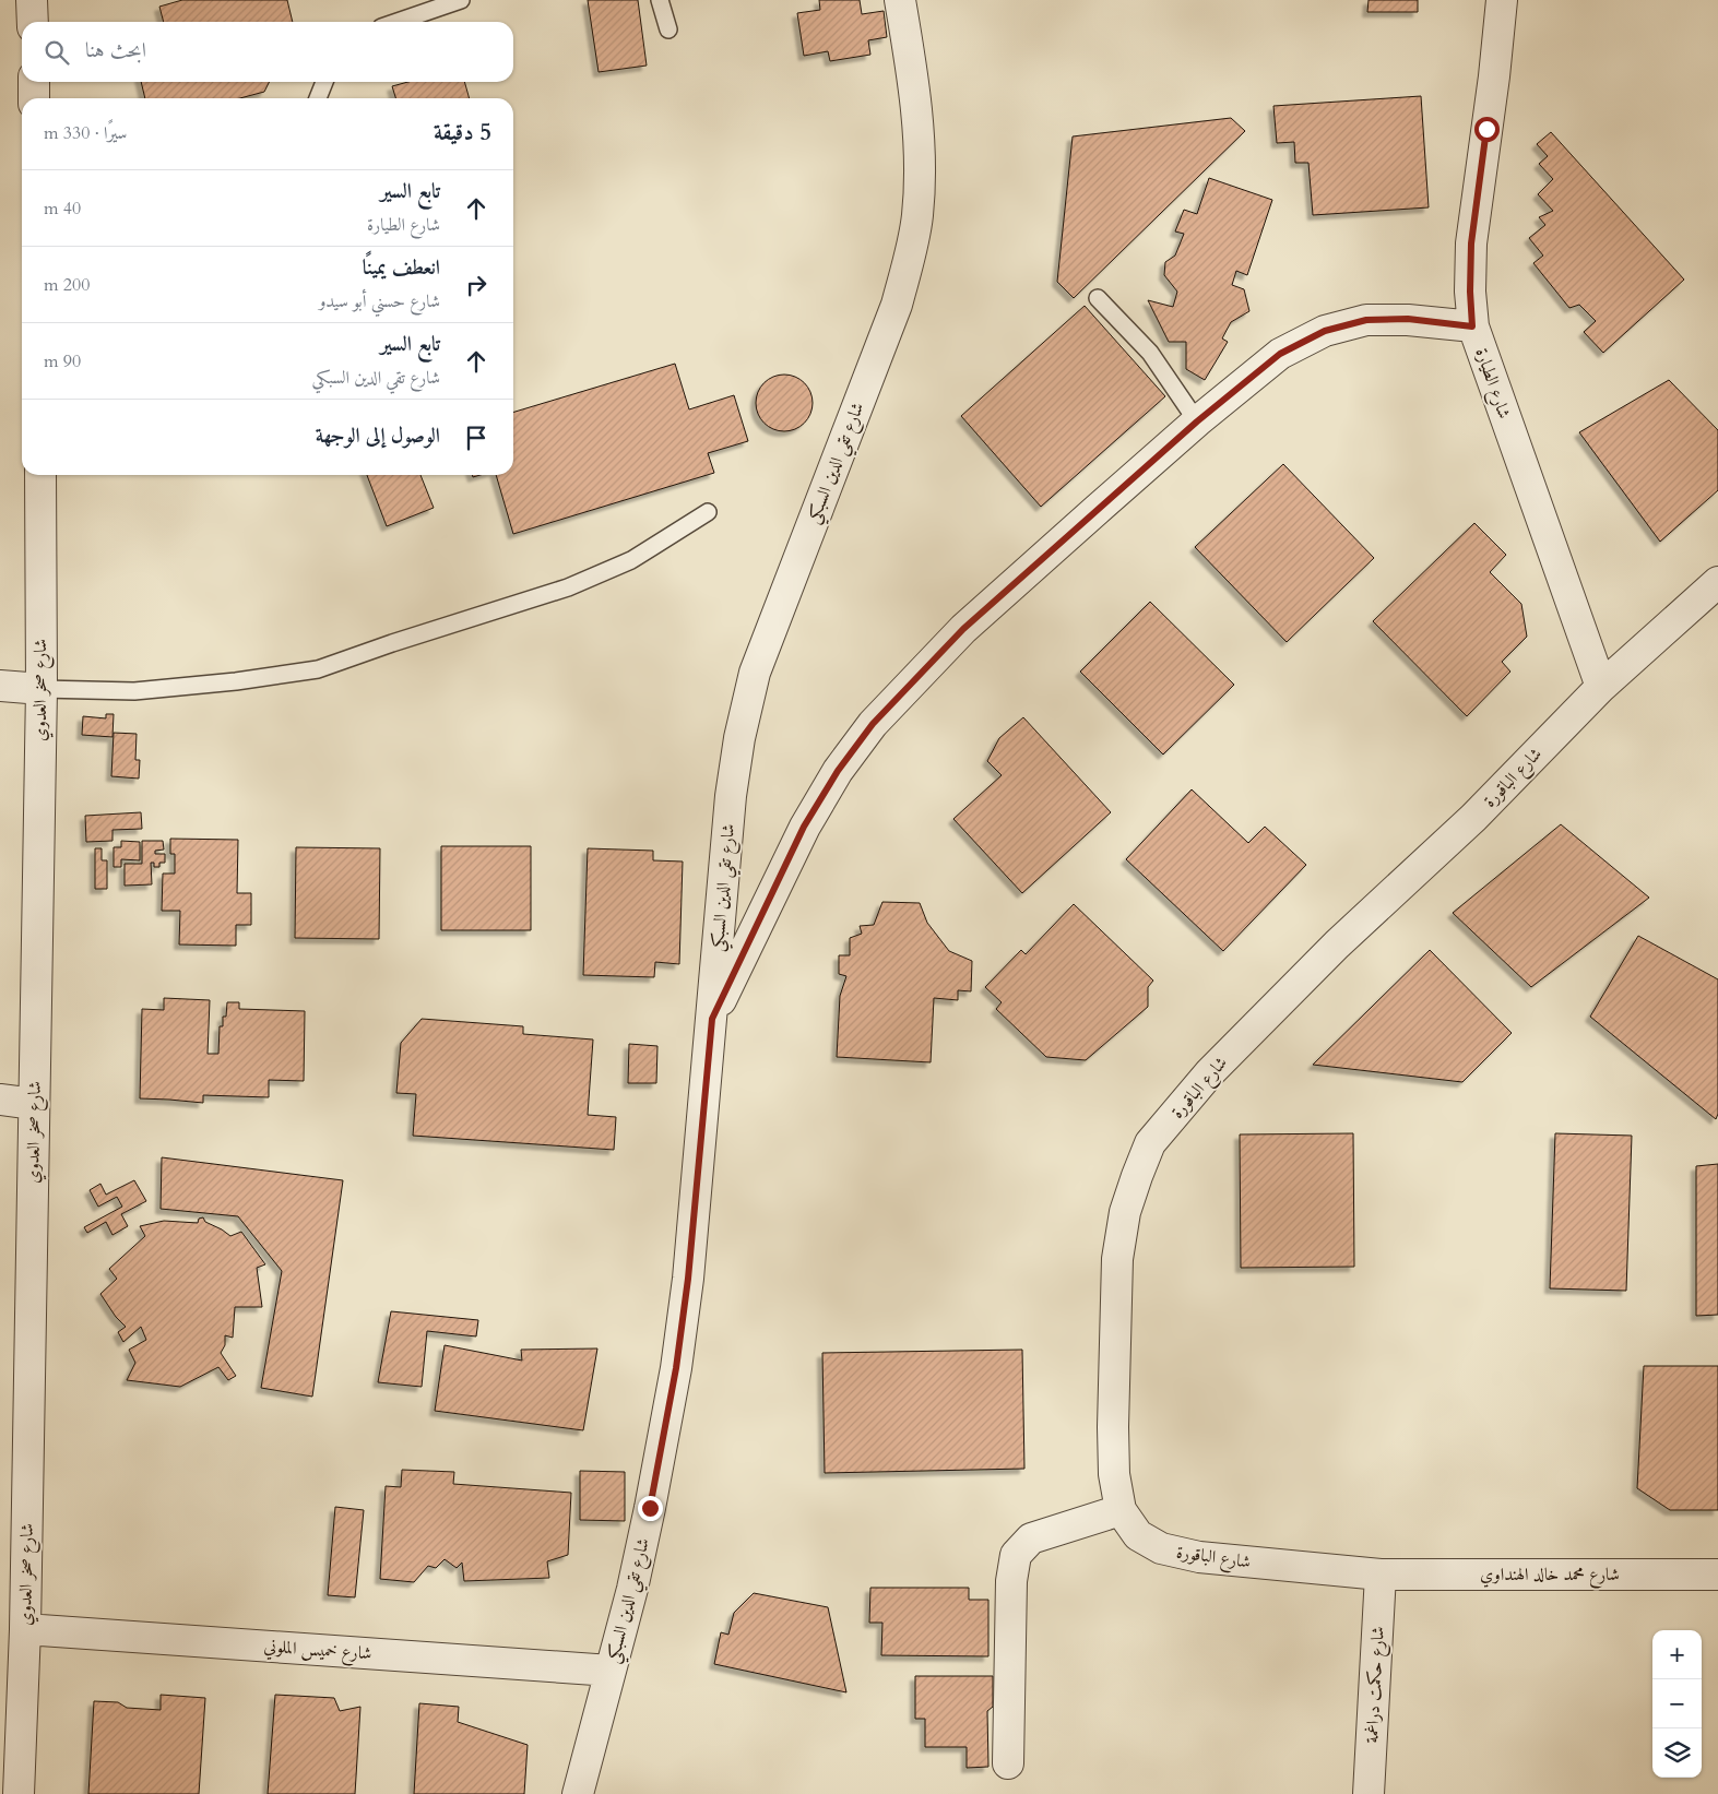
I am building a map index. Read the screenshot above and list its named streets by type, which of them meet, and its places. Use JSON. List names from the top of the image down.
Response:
{
  "streets": {
    "street": [
      "شارع الطيارة",
      "شارع تقي الدين السبكي",
      "شارع صخر العدوي",
      "شارع الباقورة",
      "شارع محمد خالد الهنداوي",
      "شارع خميس الملوني",
      "شارع حكمت دراغمة"
    ]
  },
  "crossings": [
    ["شارع الطيارة", "شارع الباقورة"],
    ["شارع تقي الدين السبكي", "شارع خميس الملوني"],
    ["شارع صخر العدوي", "شارع خميس الملوني"],
    ["شارع الباقورة", "شارع محمد خالد الهنداوي"],
    ["شارع الباقورة", "شارع حكمت دراغمة"],
    ["شارع محمد خالد الهنداوي", "شارع حكمت دراغمة"]
  ],
  "page": {
    "search": "ابحث هنا",
    "heading": ["5 دقيقة", "سيرًا · 330 m"],
    "list": [
      ["تابع السير", "شارع الطيارة", "40 m"],
      ["انعطف يمينًا", "شارع حسني أبو سيدو", "200 m"],
      ["تابع السير", "شارع تقي الدين السبكي", "90 m"],
      "الوصول إلى الوجهة"
    ],
    "map_buttons": ["+", "−"]
  }
}
